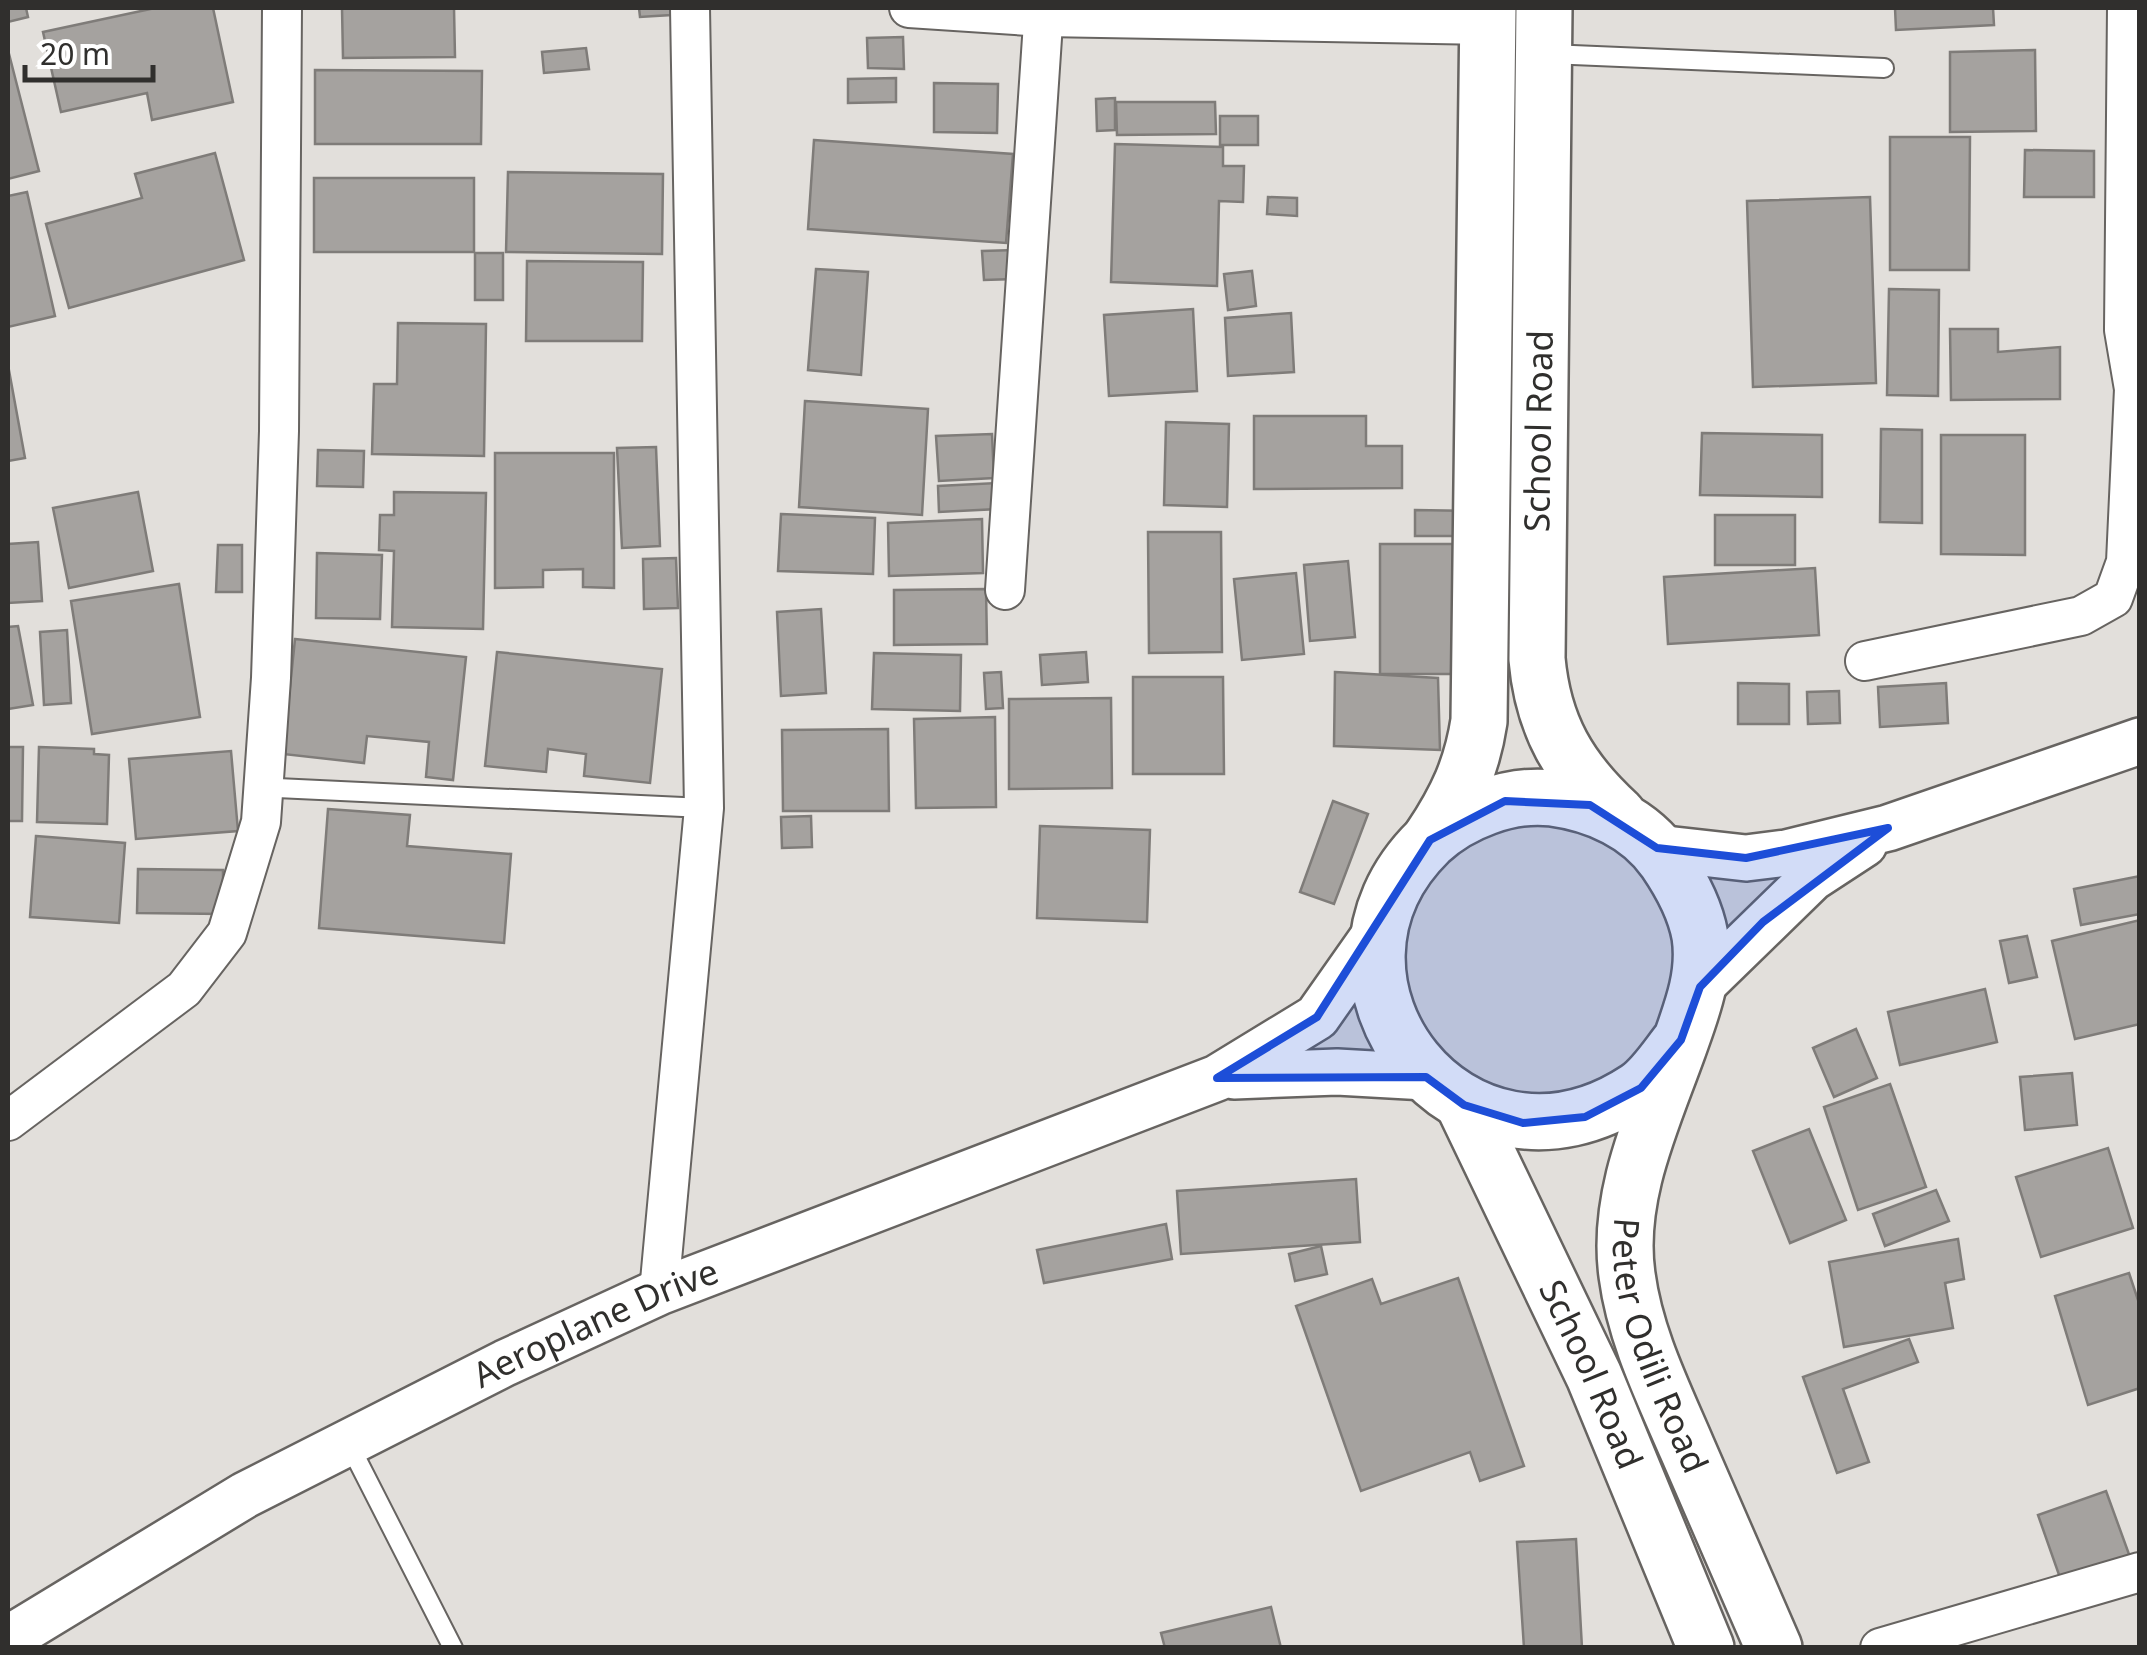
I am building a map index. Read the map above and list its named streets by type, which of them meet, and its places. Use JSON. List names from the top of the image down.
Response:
{
  "streets": {
    "main road": ["School Road", "Peter Odili Road"],
    "street": ["Aeroplane Drive"]
  },
  "crossings": [
    ["School Road", "Peter Odili Road"]
  ],
  "scale_bar": "20 m"
}
